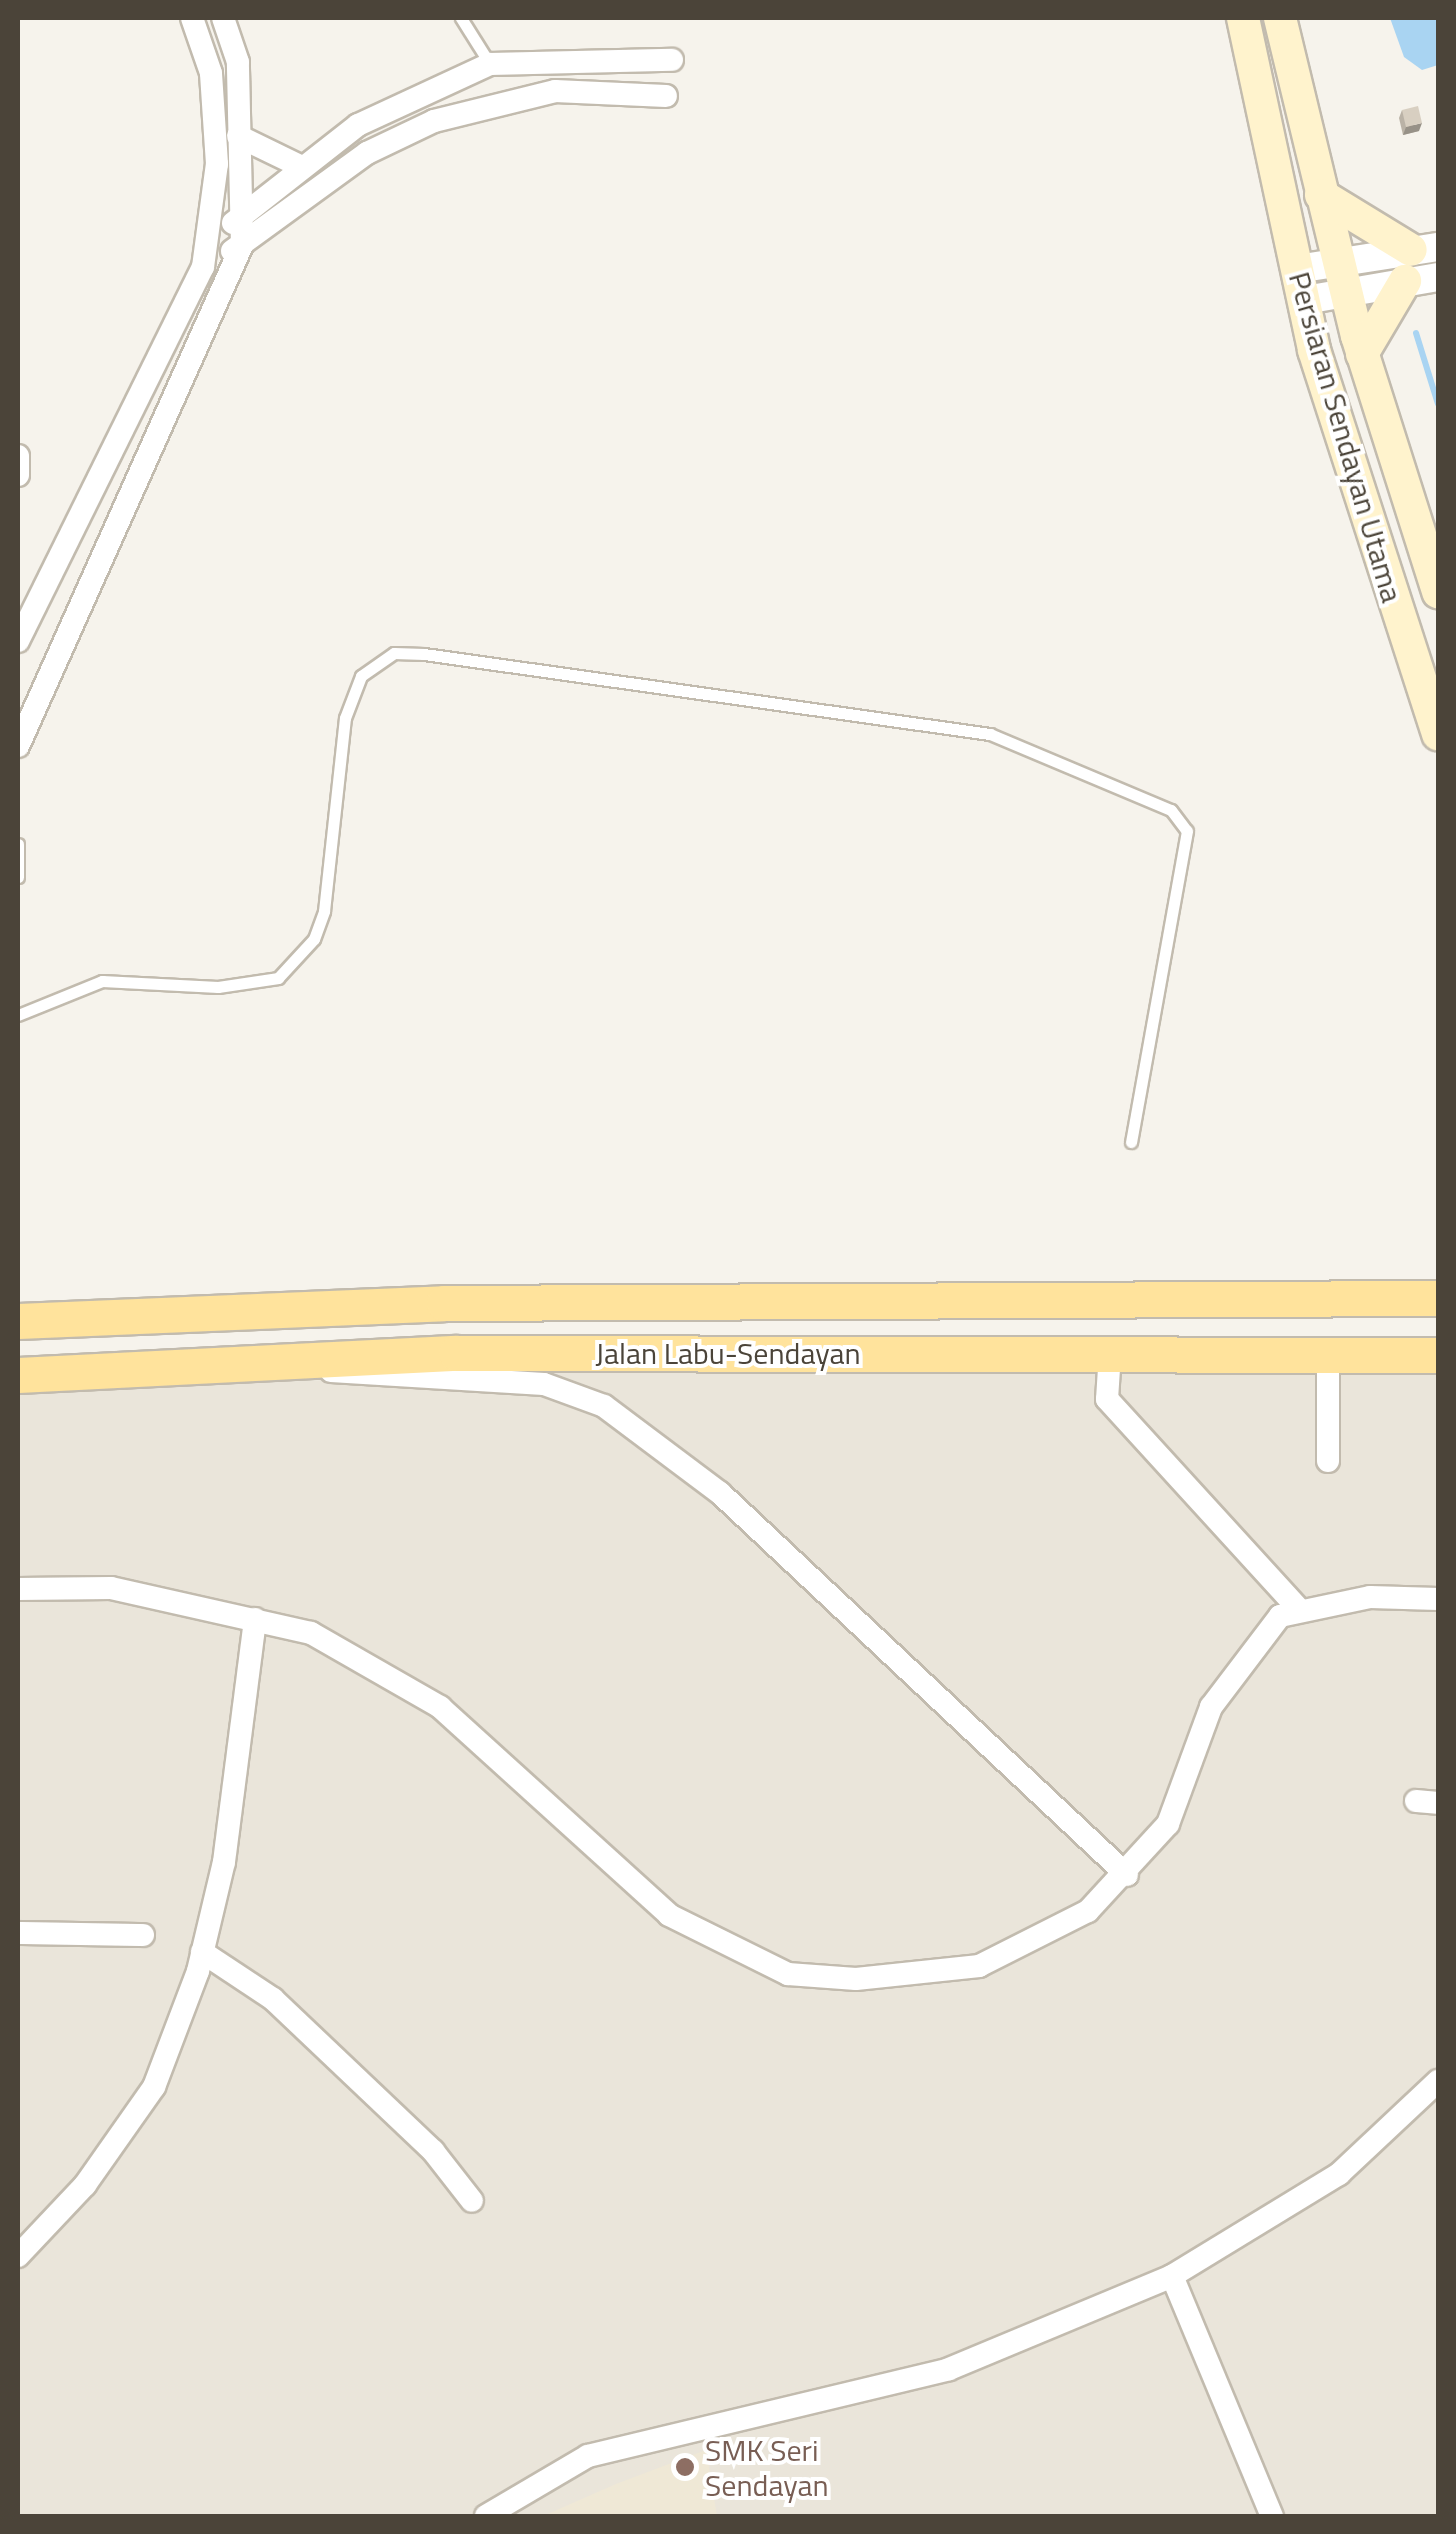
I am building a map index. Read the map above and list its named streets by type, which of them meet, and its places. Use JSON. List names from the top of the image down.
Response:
{
  "streets": {
    "main road": ["Persiaran Sendayan Utama", "Jalan Labu-Sendayan"]
  },
  "places": ["SMK Seri Sendayan"]
}
